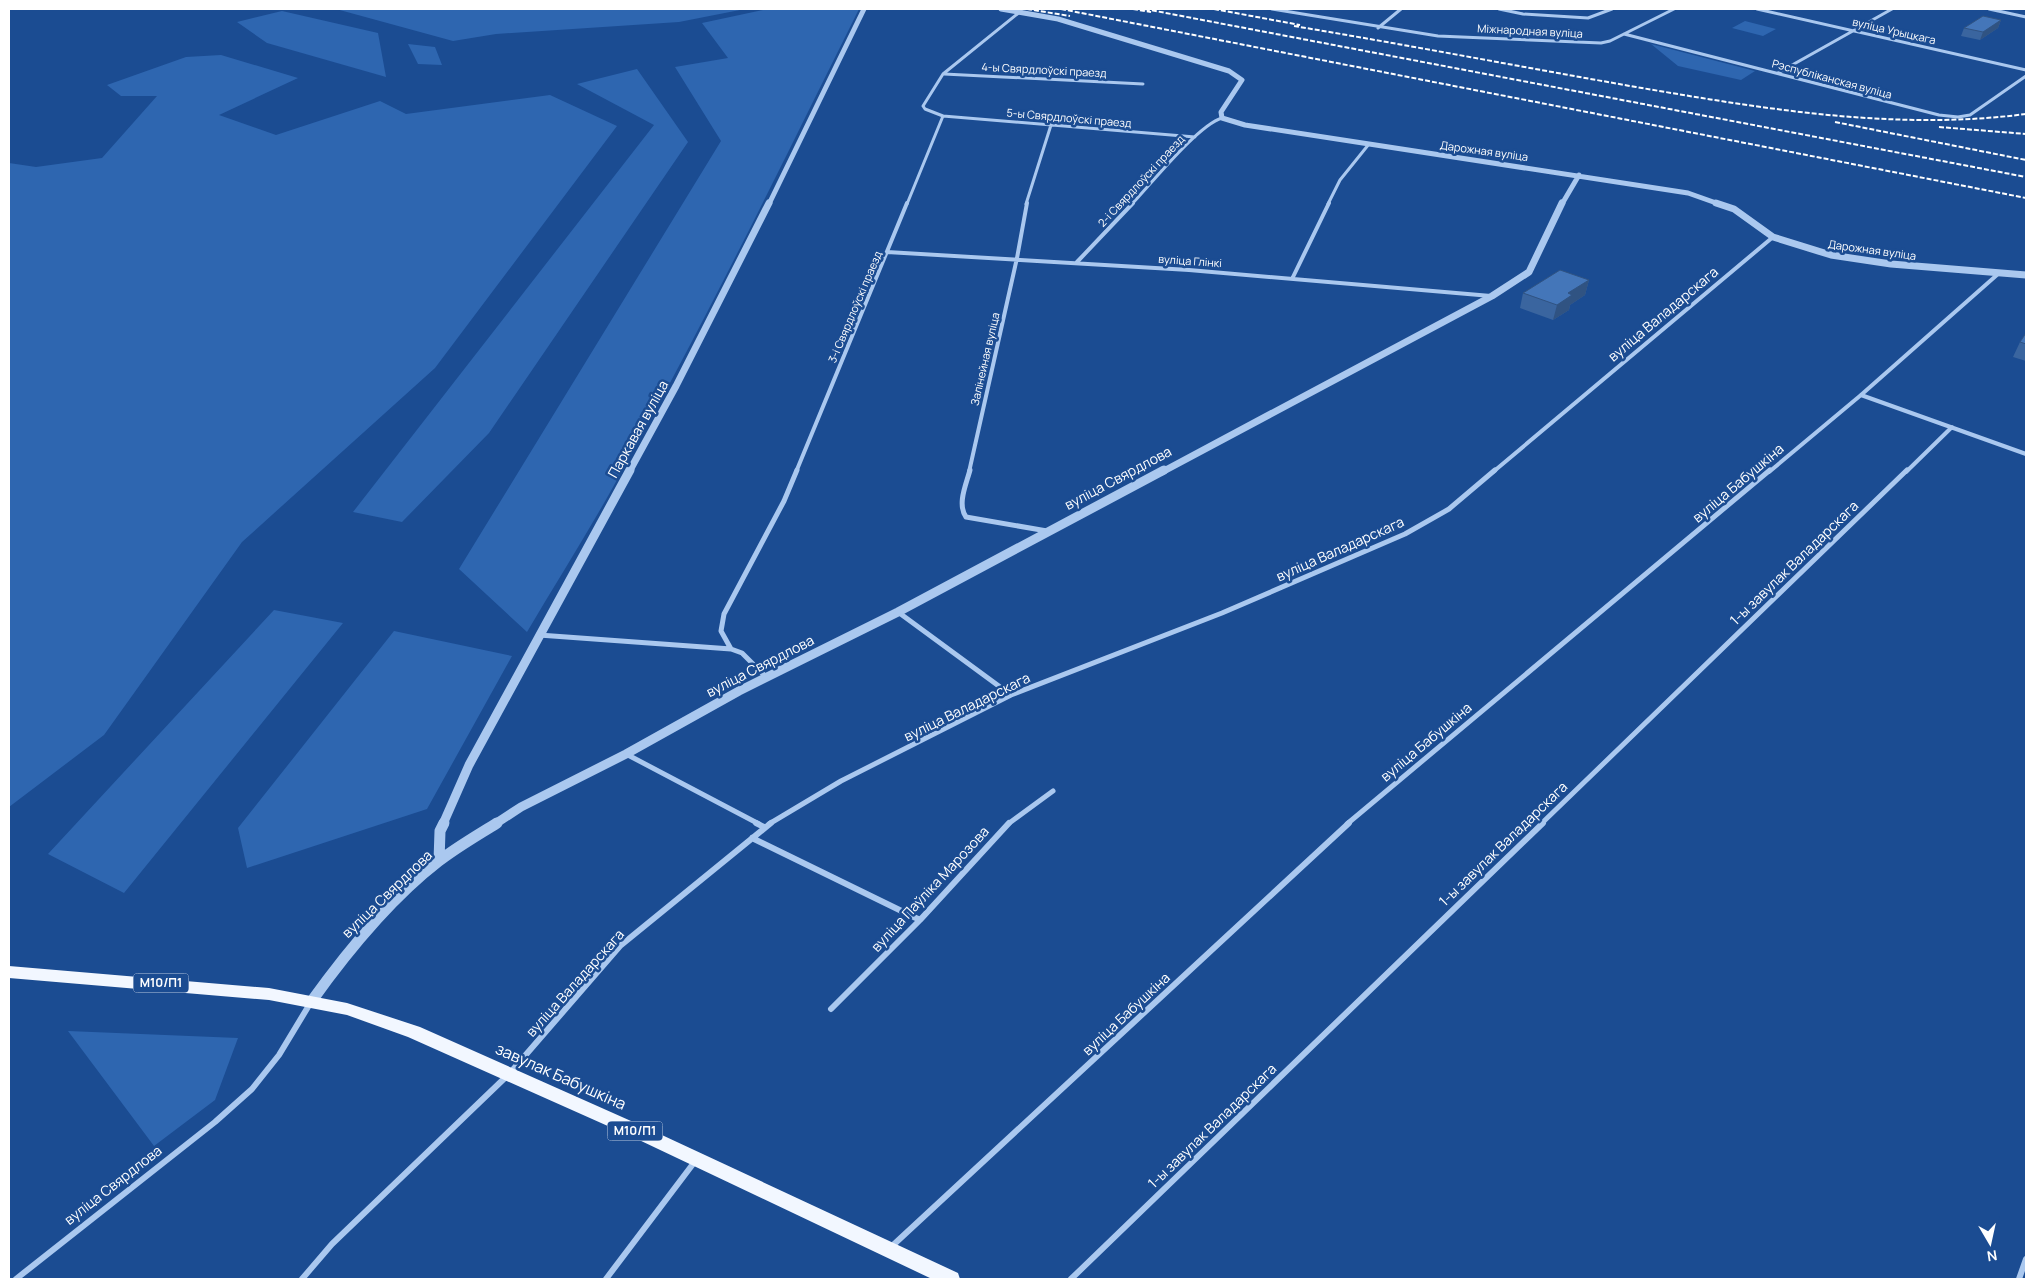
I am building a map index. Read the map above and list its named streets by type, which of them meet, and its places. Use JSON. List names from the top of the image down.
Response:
{
  "streets": {
    "main road": ["М10/П1", "завулак Бабушкіна"],
    "street": [
      "Міжнародная вуліца",
      "вуліца Урыцкага",
      "4-ы Свярдлоўскі праезд",
      "Рэспубліканская вуліца",
      "5-ы Свярдлоўскі праезд",
      "Дарожная вуліца",
      "2-і Свярдлоўскі праезд",
      "вуліца Глінкі",
      "3-і Свярдлоўскі праезд",
      "вуліца Валадарскага",
      "Залінейная вуліца",
      "Паркавая вуліца",
      "вуліца Свярдлова",
      "вуліца Бабушкіна",
      "1-ы завулак Валадарскага",
      "вуліца Паўліка Марозова"
    ]
  },
  "crossings": [
    ["Міжнародная вуліца", "Рэспубліканская вуліца"],
    ["5-ы Свярдлоўскі праезд", "2-і Свярдлоўскі праезд"],
    ["5-ы Свярдлоўскі праезд", "3-і Свярдлоўскі праезд"],
    ["5-ы Свярдлоўскі праезд", "Залінейная вуліца"],
    ["Дарожная вуліца", "2-і Свярдлоўскі праезд"],
    ["Дарожная вуліца", "вуліца Валадарскага"],
    ["Дарожная вуліца", "вуліца Свярдлова"],
    ["Дарожная вуліца", "вуліца Бабушкіна"],
    ["2-і Свярдлоўскі праезд", "вуліца Глінкі"],
    ["вуліца Глінкі", "3-і Свярдлоўскі праезд"],
    ["вуліца Глінкі", "Залінейная вуліца"],
    ["вуліца Глінкі", "вуліца Свярдлова"],
    ["вуліца Валадарскага", "завулак Бабушкіна"],
    ["Залінейная вуліца", "вуліца Свярдлова"],
    ["Паркавая вуліца", "вуліца Свярдлова"],
    ["вуліца Свярдлова", "М10/П1"],
    ["вуліца Свярдлова", "завулак Бабушкіна"],
    ["вуліца Бабушкіна", "завулак Бабушкіна"],
    ["М10/П1", "завулак Бабушкіна"]
  ],
  "north": "bottom"
}
